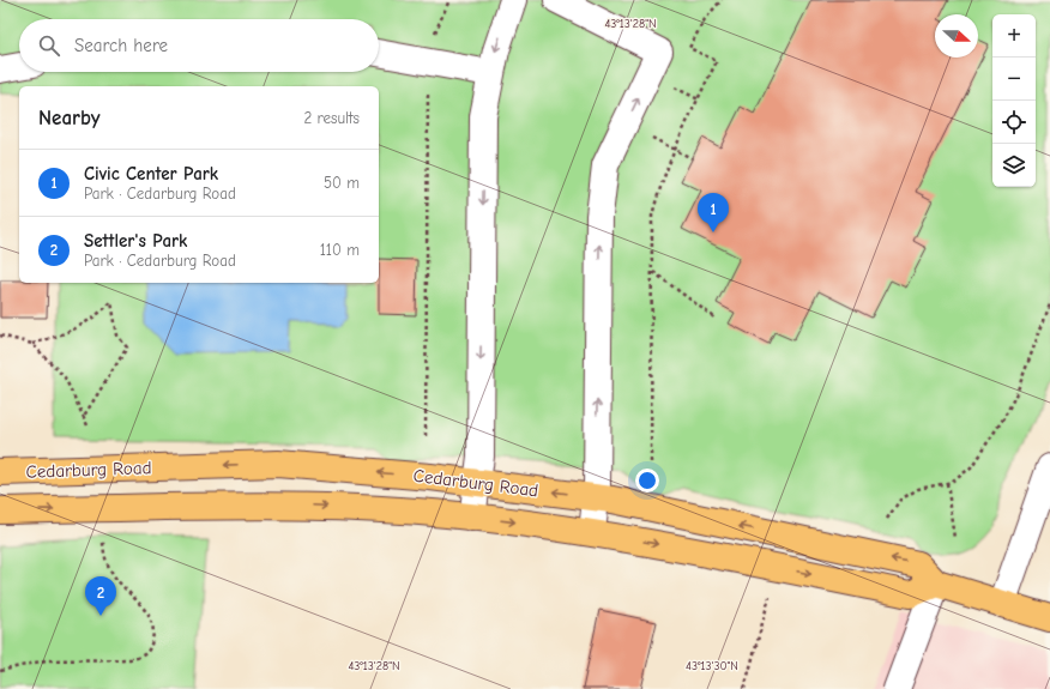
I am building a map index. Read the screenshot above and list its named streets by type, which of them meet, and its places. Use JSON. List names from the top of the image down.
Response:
{
  "streets": {
    "main road": ["Cedarburg Road"]
  },
  "north": "right",
  "page": {
    "map_buttons": ["+", "−"],
    "search": "Search here",
    "heading": ["Nearby", "2 results"],
    "list": [
      {
        "mark": "1",
        "name": "Civic Center Park",
        "note": "Park · Cedarburg Road",
        "value": "50 m"
      },
      {
        "mark": "2",
        "name": "Settler's Park",
        "note": "Park · Cedarburg Road",
        "value": "110 m"
      }
    ],
    "pins": ["1", "2"]
  },
  "coordinates": ["43°13'28\"N", "43°13'30\"N"]
}
